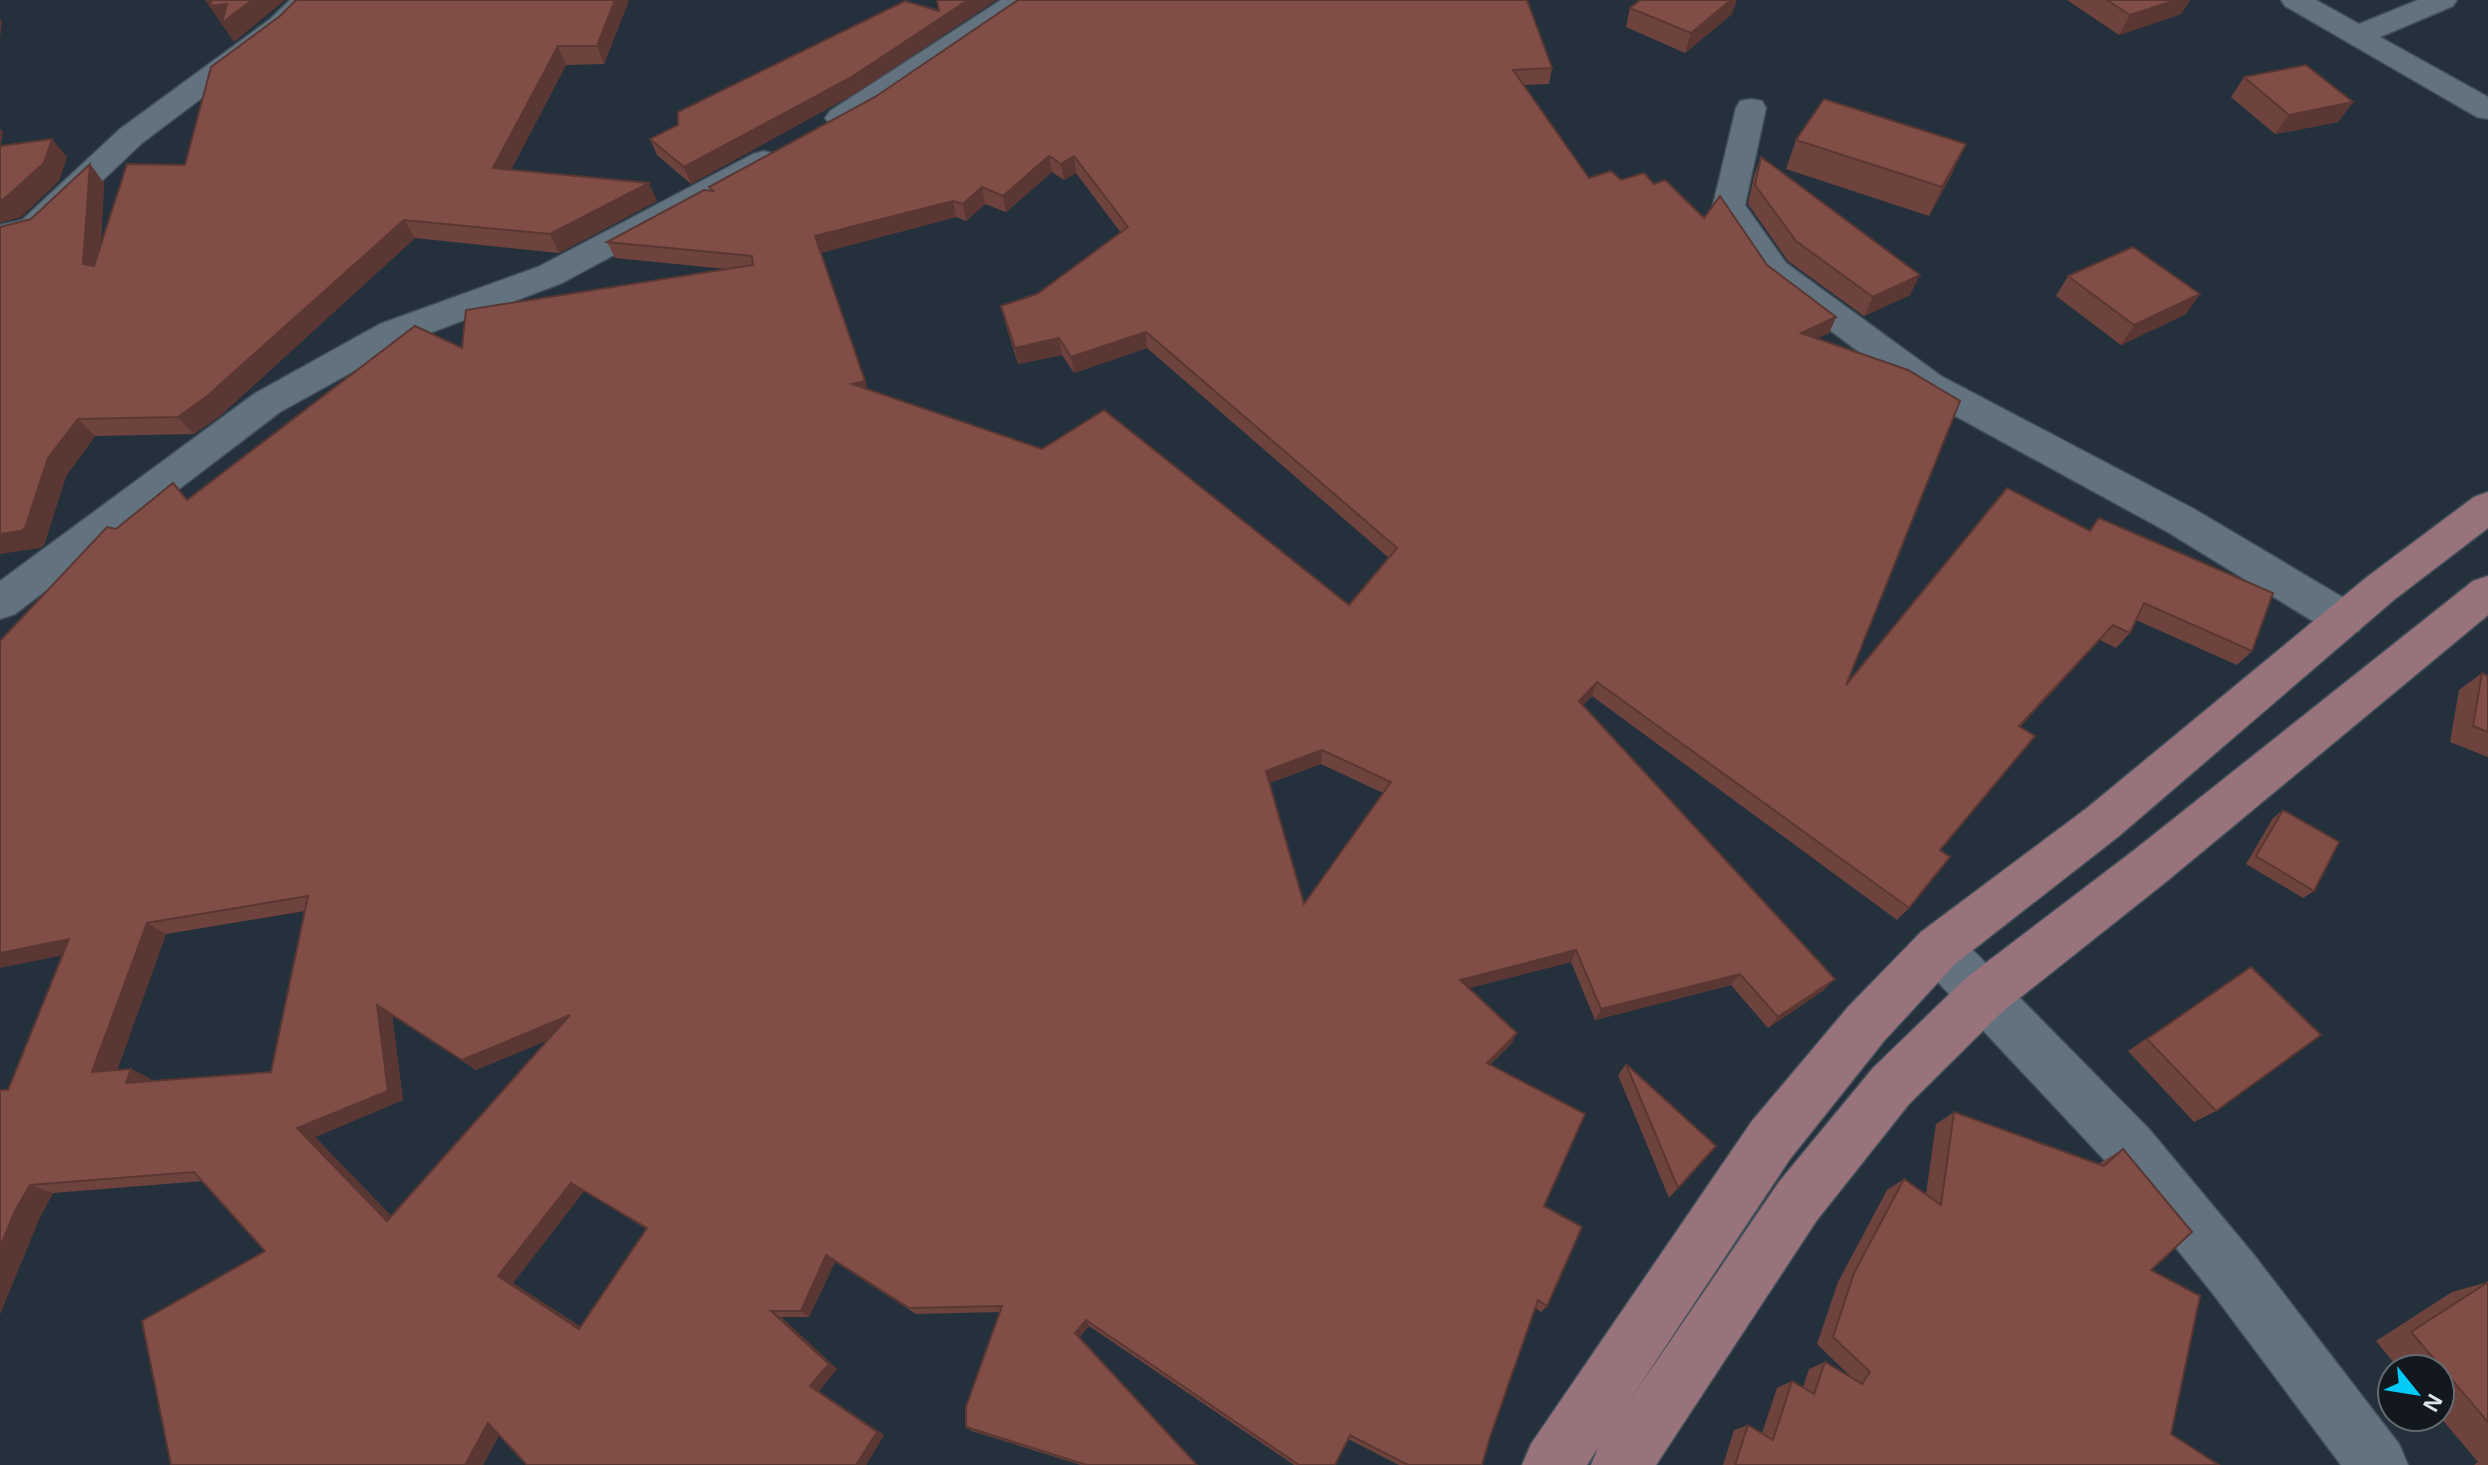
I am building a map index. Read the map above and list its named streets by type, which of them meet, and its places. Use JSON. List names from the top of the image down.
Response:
{
  "north": "bottom right"
}
